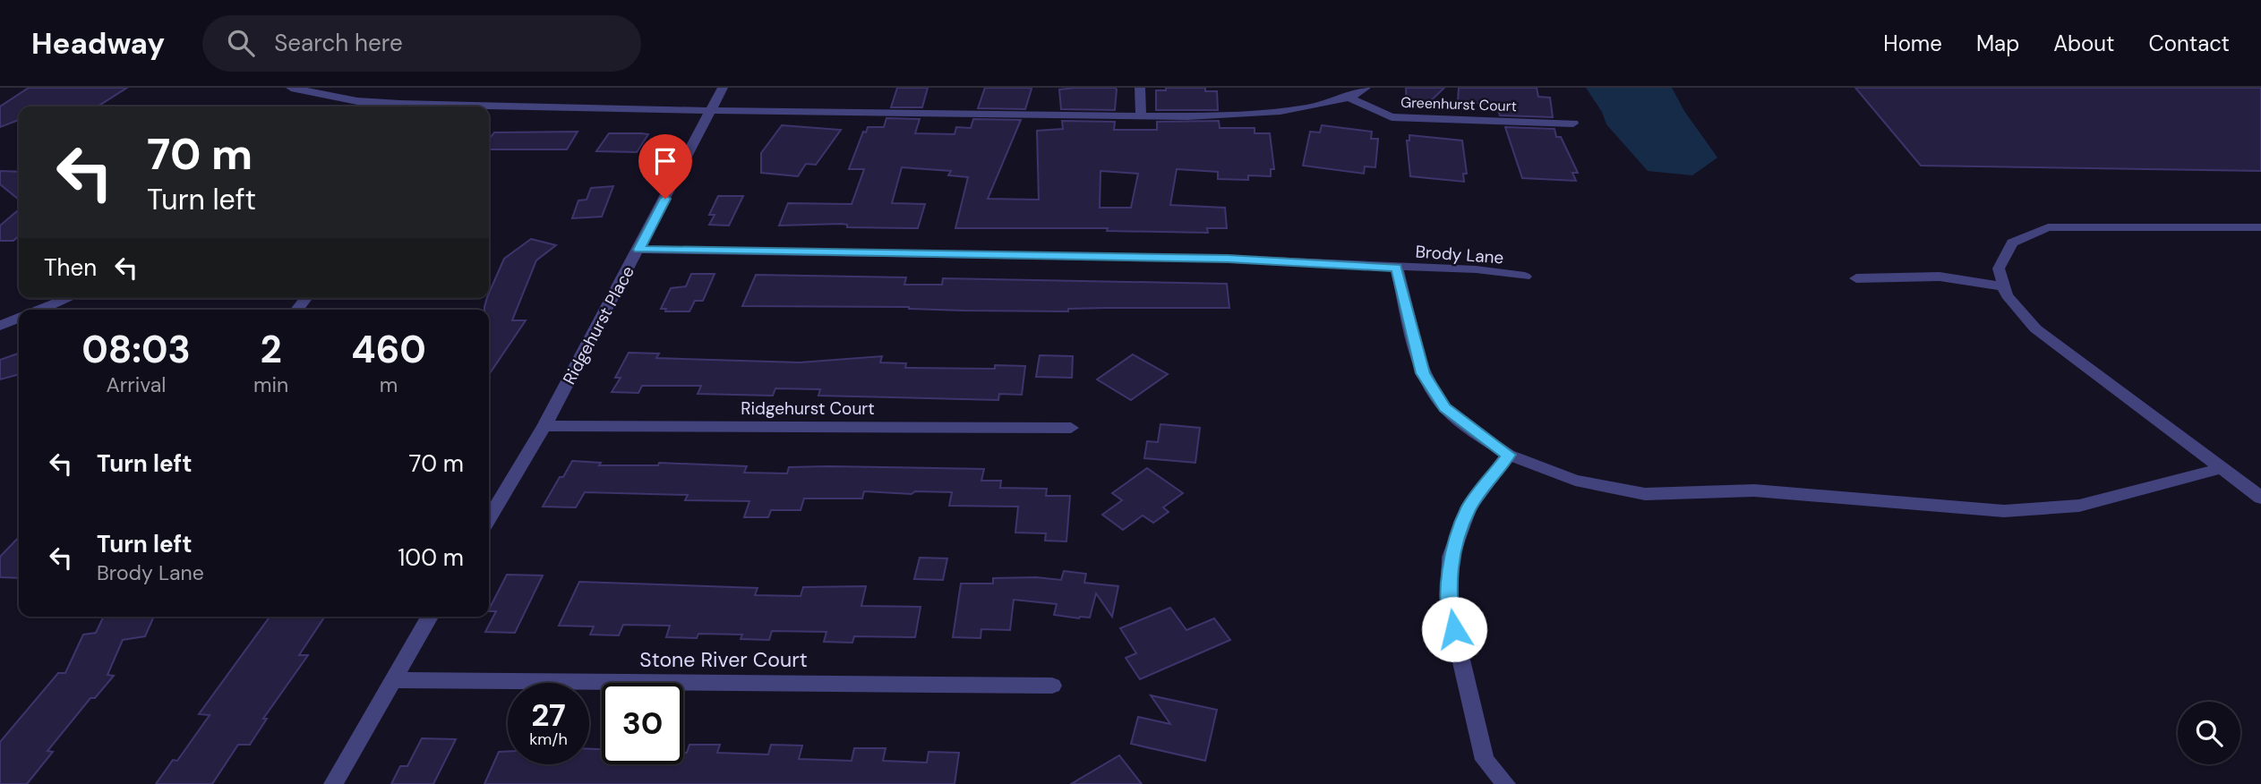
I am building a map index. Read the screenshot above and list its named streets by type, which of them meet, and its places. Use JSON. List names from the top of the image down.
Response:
{
  "streets": {
    "street": [
      "Greenhurst Court",
      "Brody Lane",
      "Ridgehurst Place",
      "Ridgehurst Court",
      "Stone River Court"
    ]
  },
  "crossings": [
    ["Brody Lane", "Ridgehurst Place"],
    ["Ridgehurst Place", "Ridgehurst Court"]
  ],
  "page": {
    "header": "Headway",
    "search": "Search here",
    "nav": [
      "Home",
      "Map",
      "About",
      "Contact"
    ],
    "turn": ["70 m", "Turn left"],
    "then": "Then",
    "eta": [
      "08:03",
      "Arrival",
      "2",
      "min",
      "460",
      "m"
    ],
    "list": [
      {
        "name": "Turn left",
        "value": "70 m"
      },
      {
        "name": "Turn left",
        "note": "Brody Lane",
        "value": "100 m"
      }
    ],
    "speed": "27 km/h",
    "limit": "30"
  }
}
